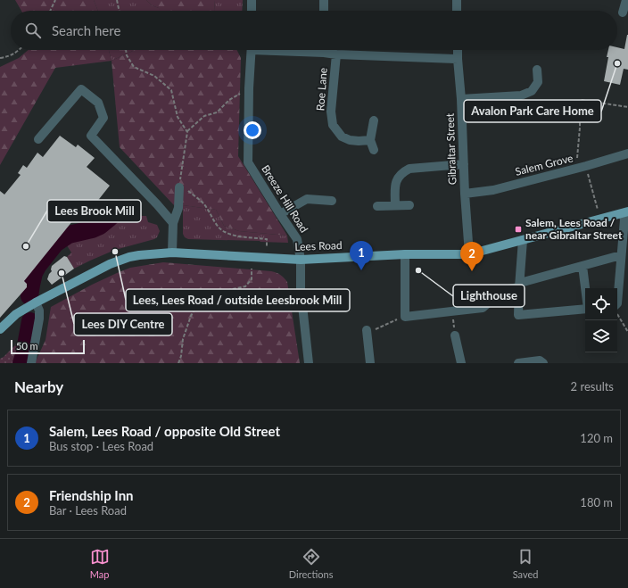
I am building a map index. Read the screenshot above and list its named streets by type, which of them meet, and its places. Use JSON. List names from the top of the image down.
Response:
{
  "streets": {
    "main road": ["Lees Road"],
    "street": [
      "Roe Lane",
      "Gibraltar Street",
      "Salem Grove",
      "Breeze Hill Road"
    ]
  },
  "crossings": [
    ["Gibraltar Street", "Salem Grove"],
    ["Gibraltar Street", "Lees Road"],
    ["Breeze Hill Road", "Lees Road"]
  ],
  "places": {
    "other": [
      "Avalon Park Care Home",
      "Lees Brook Mill",
      "Lees, Lees Road / outside Leesbrook Mill",
      "Lighthouse",
      "Lees DIY Centre"
    ],
    "transit": ["Salem, Lees Road / near Gibraltar Street"]
  },
  "scale_bar": "50 m",
  "page": {
    "search": "Search here",
    "pins": ["1", "2"],
    "scale": "50 m",
    "heading": ["Nearby", "2 results"],
    "list": [
      {
        "mark": "1",
        "name": "Salem, Lees Road / opposite Old Street",
        "note": "Bus stop · Lees Road",
        "value": "120 m"
      },
      {
        "mark": "2",
        "name": "Friendship Inn",
        "note": "Bar · Lees Road",
        "value": "180 m"
      }
    ],
    "nav": ["Map", "Directions", "Saved"]
  }
}
